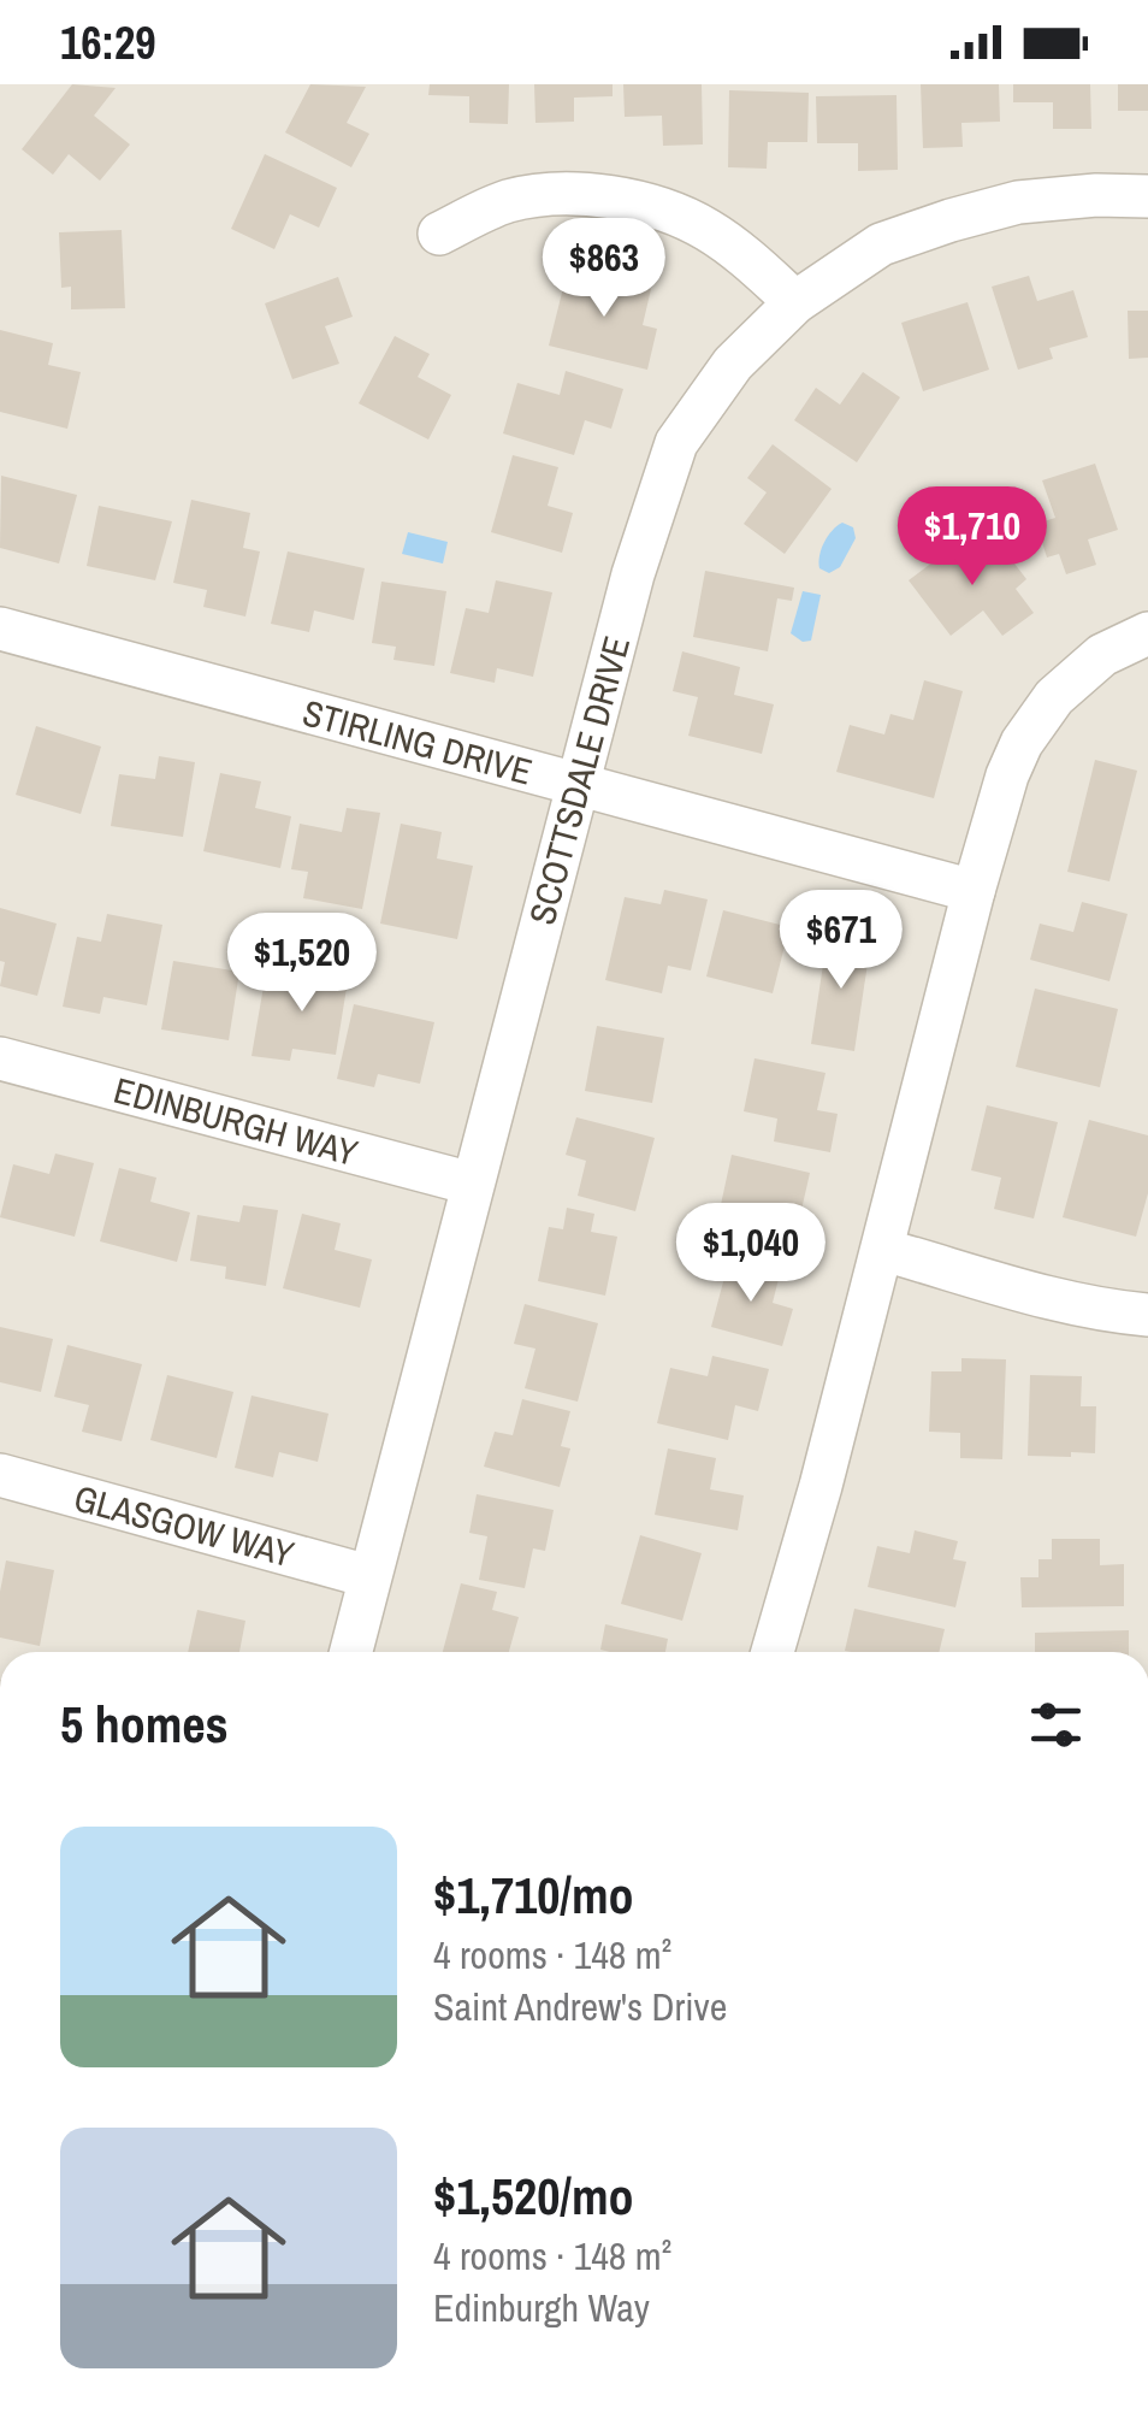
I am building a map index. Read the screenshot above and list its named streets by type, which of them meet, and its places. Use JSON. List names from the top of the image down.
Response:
{
  "streets": {
    "street": [
      "STIRLING DRIVE",
      "SCOTTSDALE DRIVE",
      "EDINBURGH WAY",
      "GLASGOW WAY"
    ]
  },
  "crossings": [
    ["STIRLING DRIVE", "SCOTTSDALE DRIVE"],
    ["SCOTTSDALE DRIVE", "EDINBURGH WAY"],
    ["SCOTTSDALE DRIVE", "GLASGOW WAY"]
  ],
  "page": {
    "status": "16:29",
    "price": [
      "$863",
      "$1,710",
      "$671",
      "$1,520",
      "$1,040"
    ],
    "heading": "5 homes",
    "list": [
      {
        "name": "$1,710/mo",
        "note": "4 rooms · 148 m² · Saint Andrew's Drive"
      },
      {
        "name": "$1,520/mo",
        "note": "4 rooms · 148 m² · Edinburgh Way"
      }
    ]
  }
}
